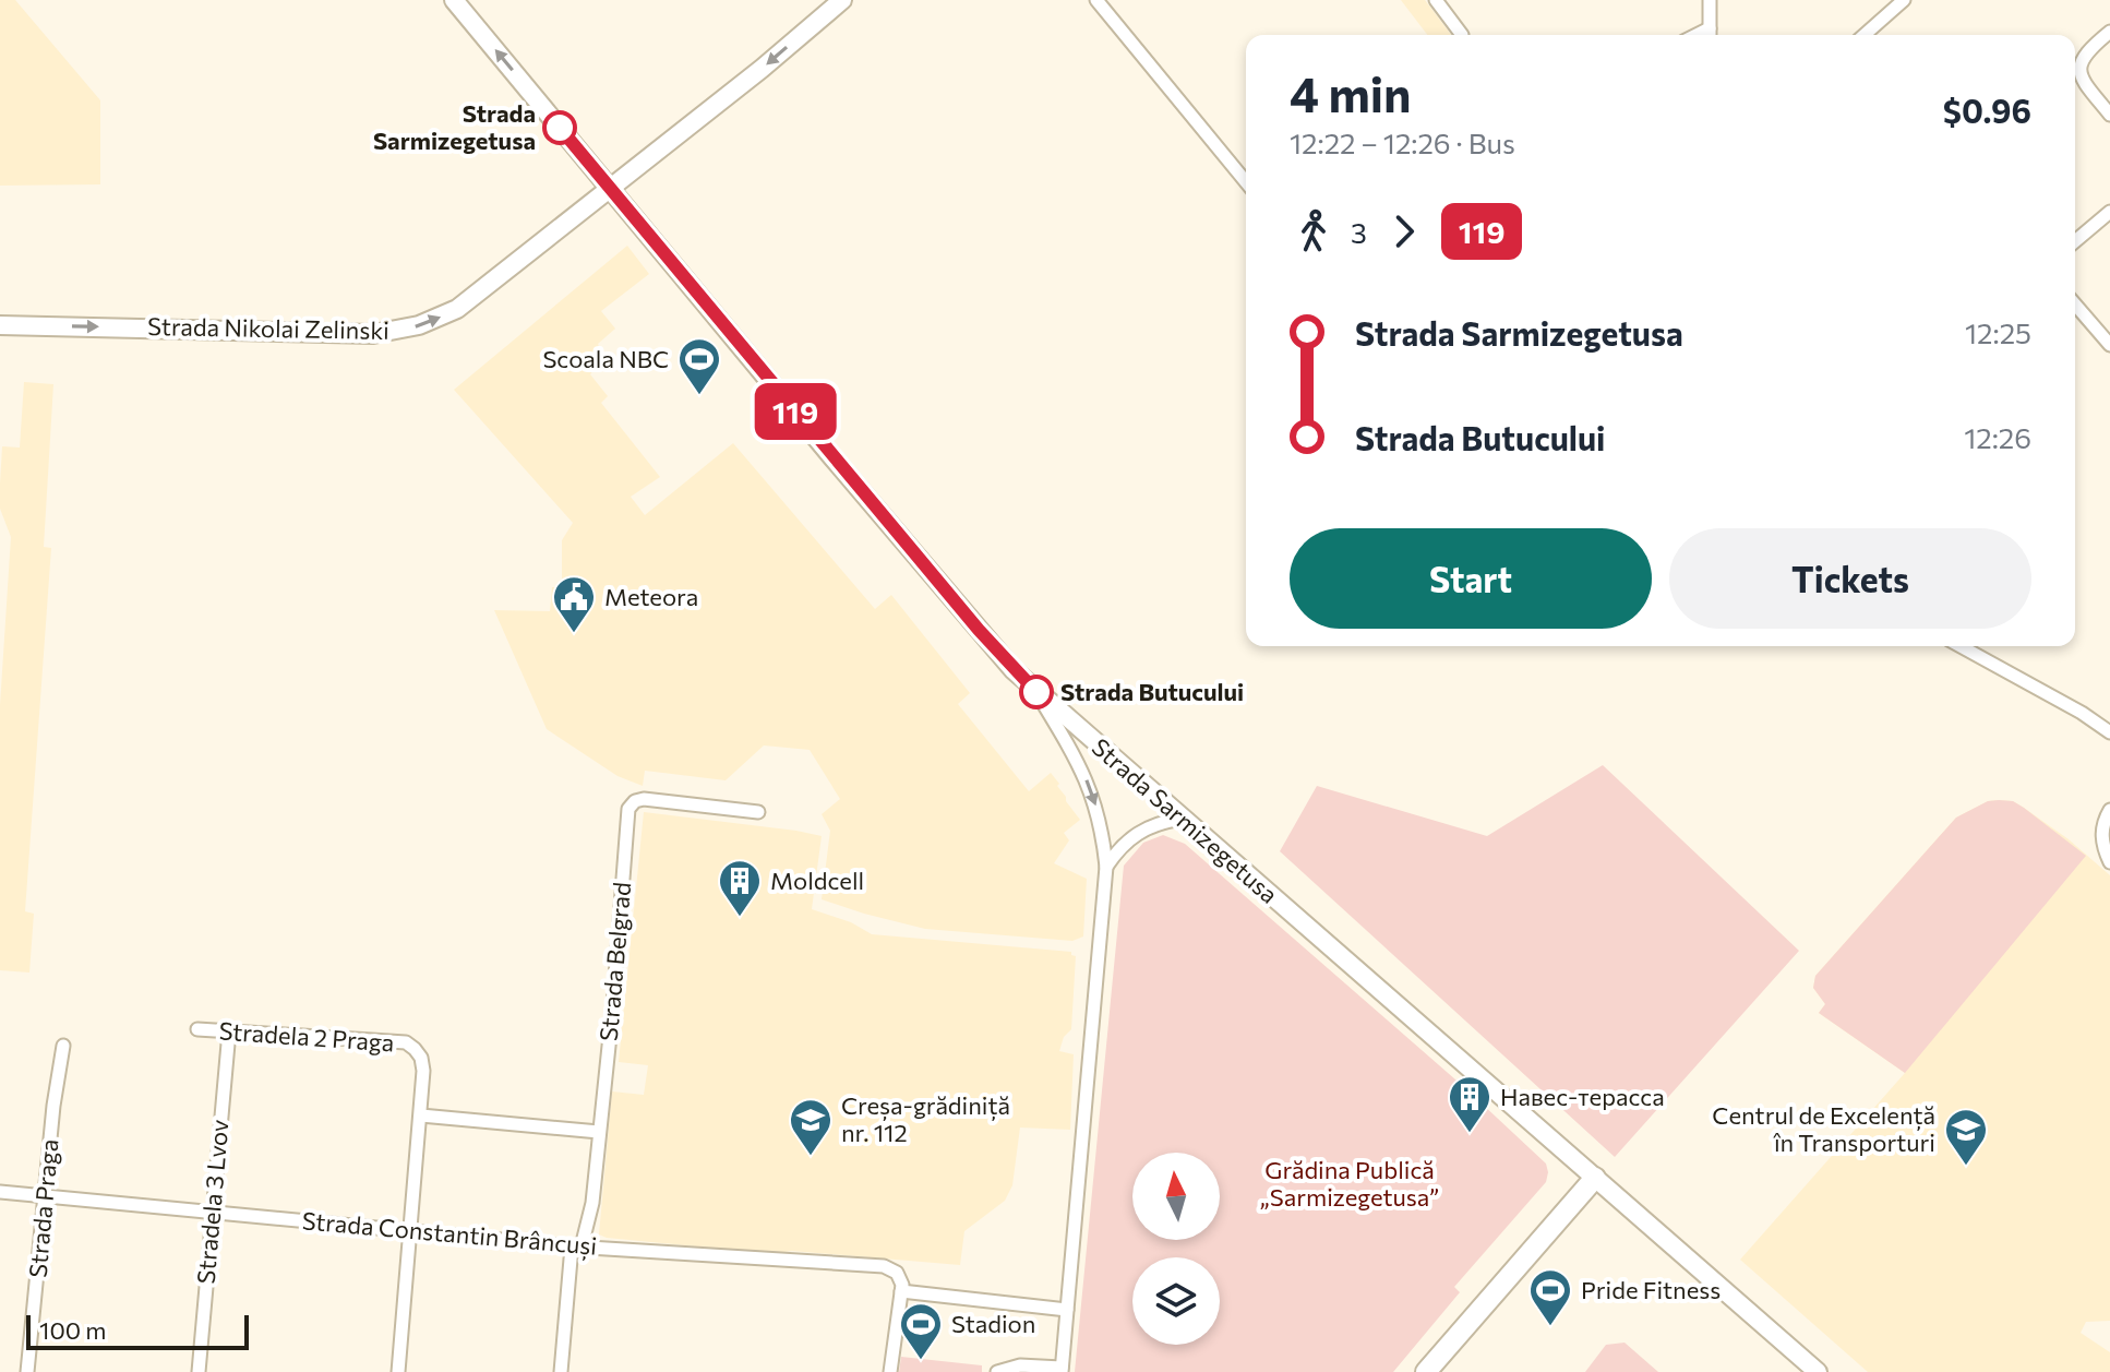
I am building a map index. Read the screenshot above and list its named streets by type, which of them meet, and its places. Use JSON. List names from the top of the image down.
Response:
{
  "streets": {
    "main road": ["Strada Nikolai Zelinski", "Strada Sarmizegetusa"],
    "street": [
      "Strada Belgrad",
      "Stradela 2 Praga",
      "Stradela 3 Lvov",
      "Strada Praga",
      "Strada Constantin Brâncuși"
    ]
  },
  "crossings": [
    ["Strada Nikolai Zelinski", "Strada Sarmizegetusa"],
    ["Strada Belgrad", "Strada Constantin Brâncuși"],
    ["Stradela 2 Praga", "Stradela 3 Lvov"],
    ["Stradela 3 Lvov", "Strada Constantin Brâncuși"],
    ["Strada Praga", "Strada Constantin Brâncuși"]
  ],
  "parks": ["Grădina Publică „Sarmizegetusa”"],
  "places": {
    "other": ["Strada Sarmizegetusa", "Strada Butucului"],
    "sports": ["Scoala NBC", "Pride Fitness", "Stadion"],
    "public building": ["Meteora"],
    "building": ["Moldcell", "Навес-терасса"],
    "school or university": ["Creșa-grădiniță nr. 112", "Centrul de Excelență în Transporturi"]
  },
  "lines": ["bus line 119"],
  "scale_bar": "100 m",
  "north": "top",
  "page": {
    "on_map": "119",
    "heading": ["4 min", "12:22 – 12:26 · Bus", "$0.96"],
    "legs": ["3", "119"],
    "list": [
      {
        "name": "Strada Sarmizegetusa",
        "value": "12:25"
      },
      {
        "name": "Strada Butucului",
        "value": "12:26"
      }
    ],
    "buttons": ["Start", "Tickets"],
    "scale": "100 m"
  }
}
